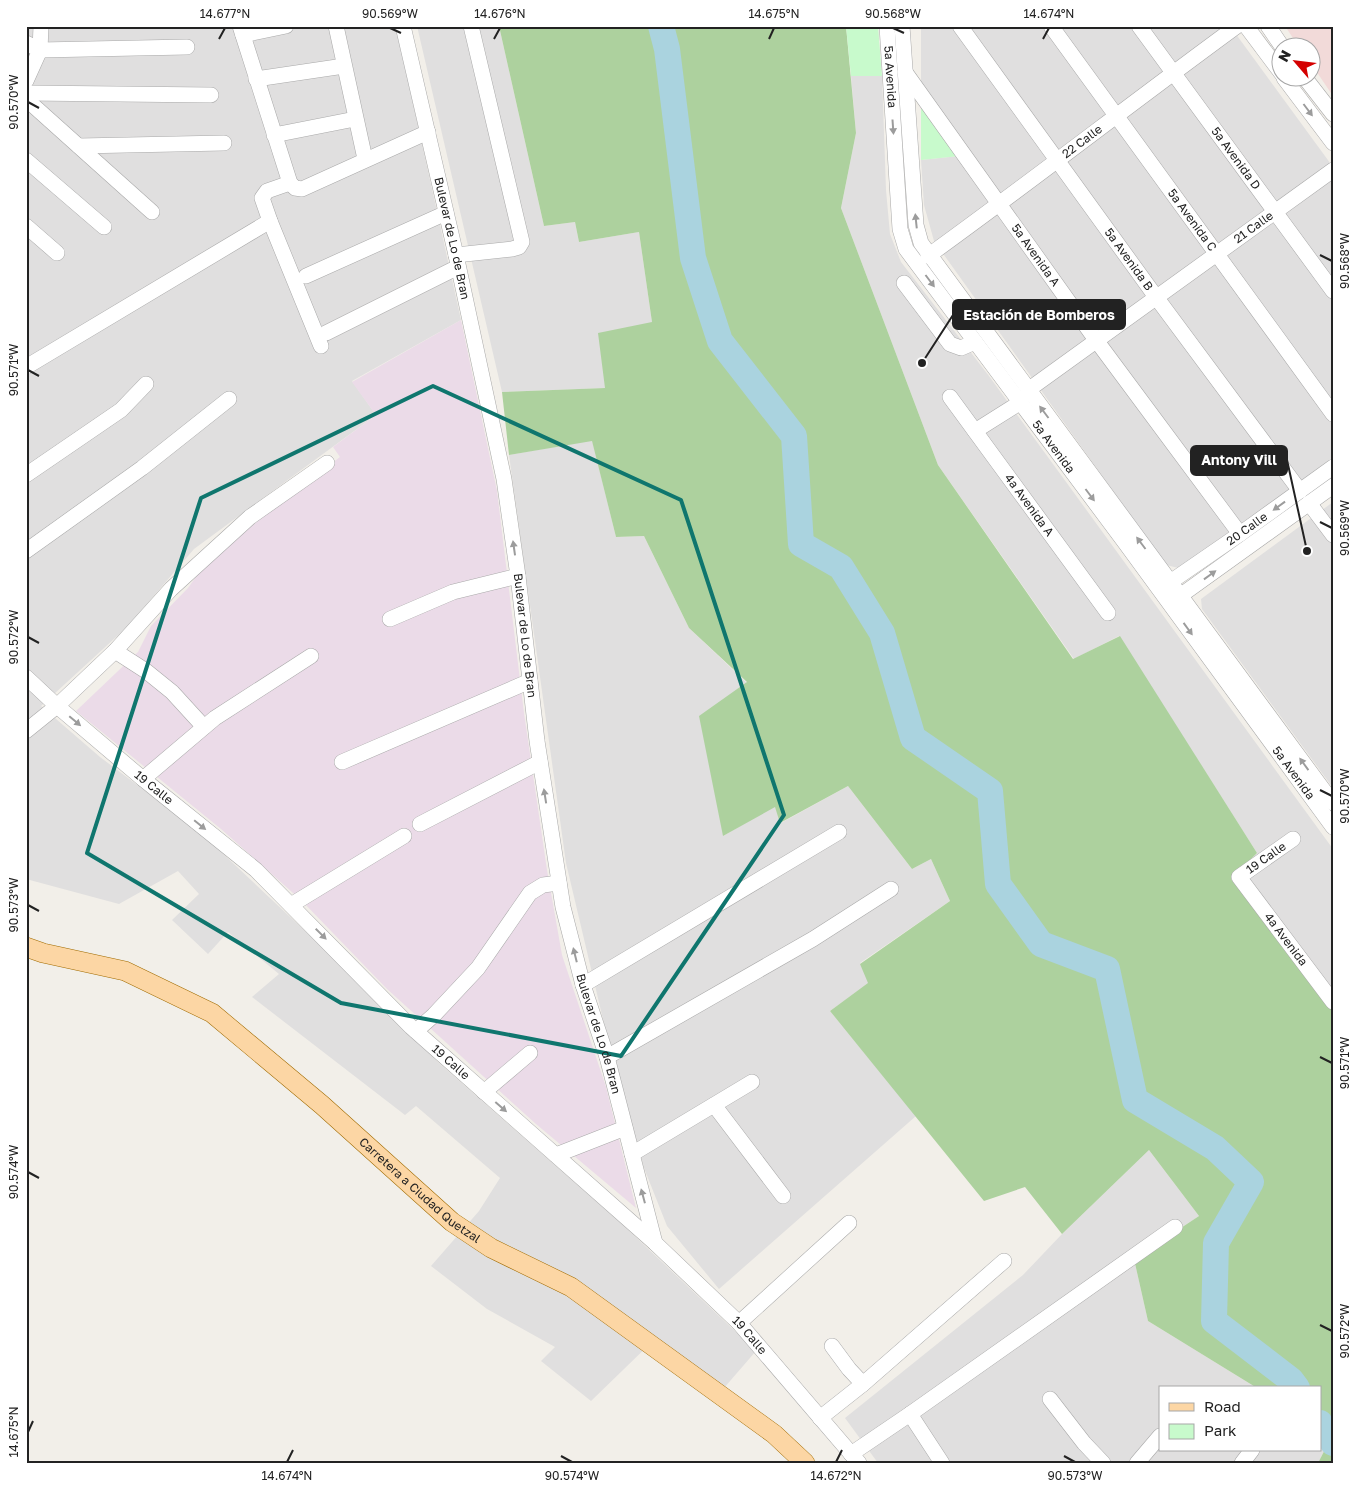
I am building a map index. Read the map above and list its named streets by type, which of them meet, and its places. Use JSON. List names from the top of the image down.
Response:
{
  "streets": {
    "main road": ["Carretera a Ciudad Quetzal"],
    "street": [
      "5a Avenida",
      "22 Calle",
      "5a Avenida D",
      "5a Avenida C",
      "21 Calle",
      "Bulevar de Lo de Bran",
      "5a Avenida A",
      "5a Avenida B",
      "4a Avenida A",
      "20 Calle",
      "19 Calle",
      "4a Avenida"
    ]
  },
  "crossings": [
    ["5a Avenida", "22 Calle"],
    ["5a Avenida", "21 Calle"],
    ["5a Avenida", "5a Avenida A"],
    ["5a Avenida", "20 Calle"],
    ["22 Calle", "5a Avenida D"],
    ["22 Calle", "5a Avenida C"],
    ["22 Calle", "5a Avenida A"],
    ["22 Calle", "5a Avenida B"],
    ["5a Avenida D", "21 Calle"],
    ["5a Avenida C", "21 Calle"],
    ["21 Calle", "5a Avenida A"],
    ["21 Calle", "5a Avenida B"],
    ["21 Calle", "4a Avenida A"],
    ["Bulevar de Lo de Bran", "19 Calle"],
    ["5a Avenida A", "20 Calle"],
    ["5a Avenida B", "20 Calle"],
    ["19 Calle", "4a Avenida"]
  ],
  "one_way": ["Bulevar de Lo de Bran", "19 Calle"],
  "places": ["Estación de Bomberos", "Antony Vill"],
  "legend": ["Road", "Park"],
  "north": "top left",
  "coordinates": [
    "14.677°N",
    "90.569°W",
    "14.676°N",
    "14.675°N",
    "90.568°W",
    "14.674°N",
    "90.570°W",
    "90.571°W",
    "90.572°W",
    "90.573°W",
    "90.574°W",
    "14.672°N"
  ]
}
